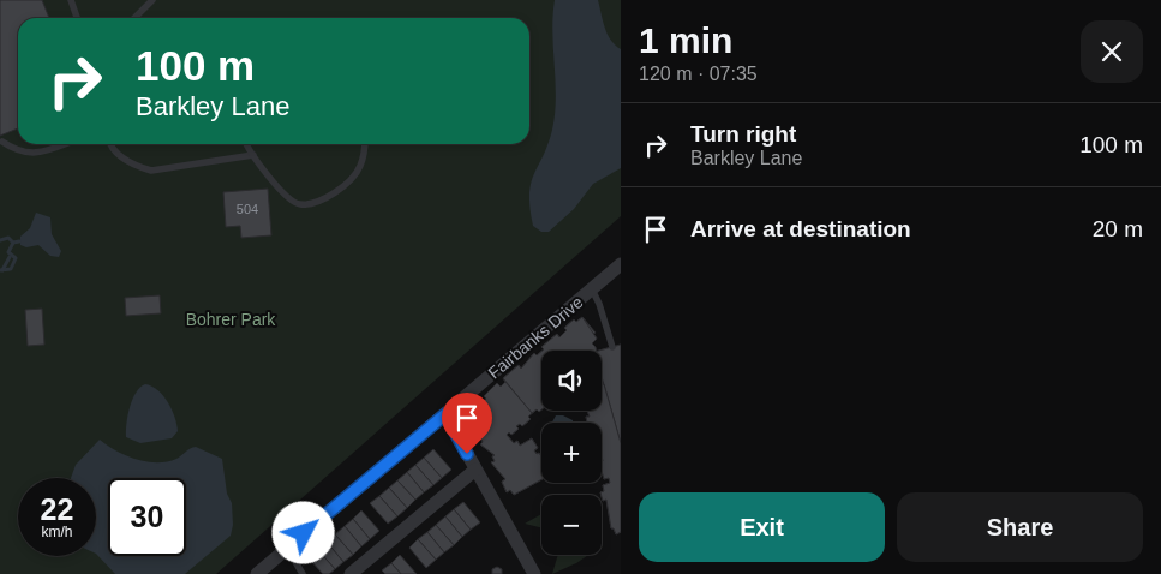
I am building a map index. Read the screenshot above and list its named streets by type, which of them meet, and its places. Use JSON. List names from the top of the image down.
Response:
{
  "streets": {
    "street": ["Fairbanks Drive"]
  },
  "parks": ["Bohrer Park"],
  "house_numbers": ["504"],
  "page": {
    "heading": ["1 min", "120 m · 07:35"],
    "turn": ["100 m", "Barkley Lane"],
    "list": [
      {
        "name": "Turn right",
        "note": "Barkley Lane",
        "value": "100 m"
      },
      {
        "name": "Arrive at destination",
        "value": "20 m"
      }
    ],
    "map_buttons": ["+", "−"],
    "speed": "22 km/h",
    "limit": "30",
    "buttons": ["Exit", "Share"]
  }
}
